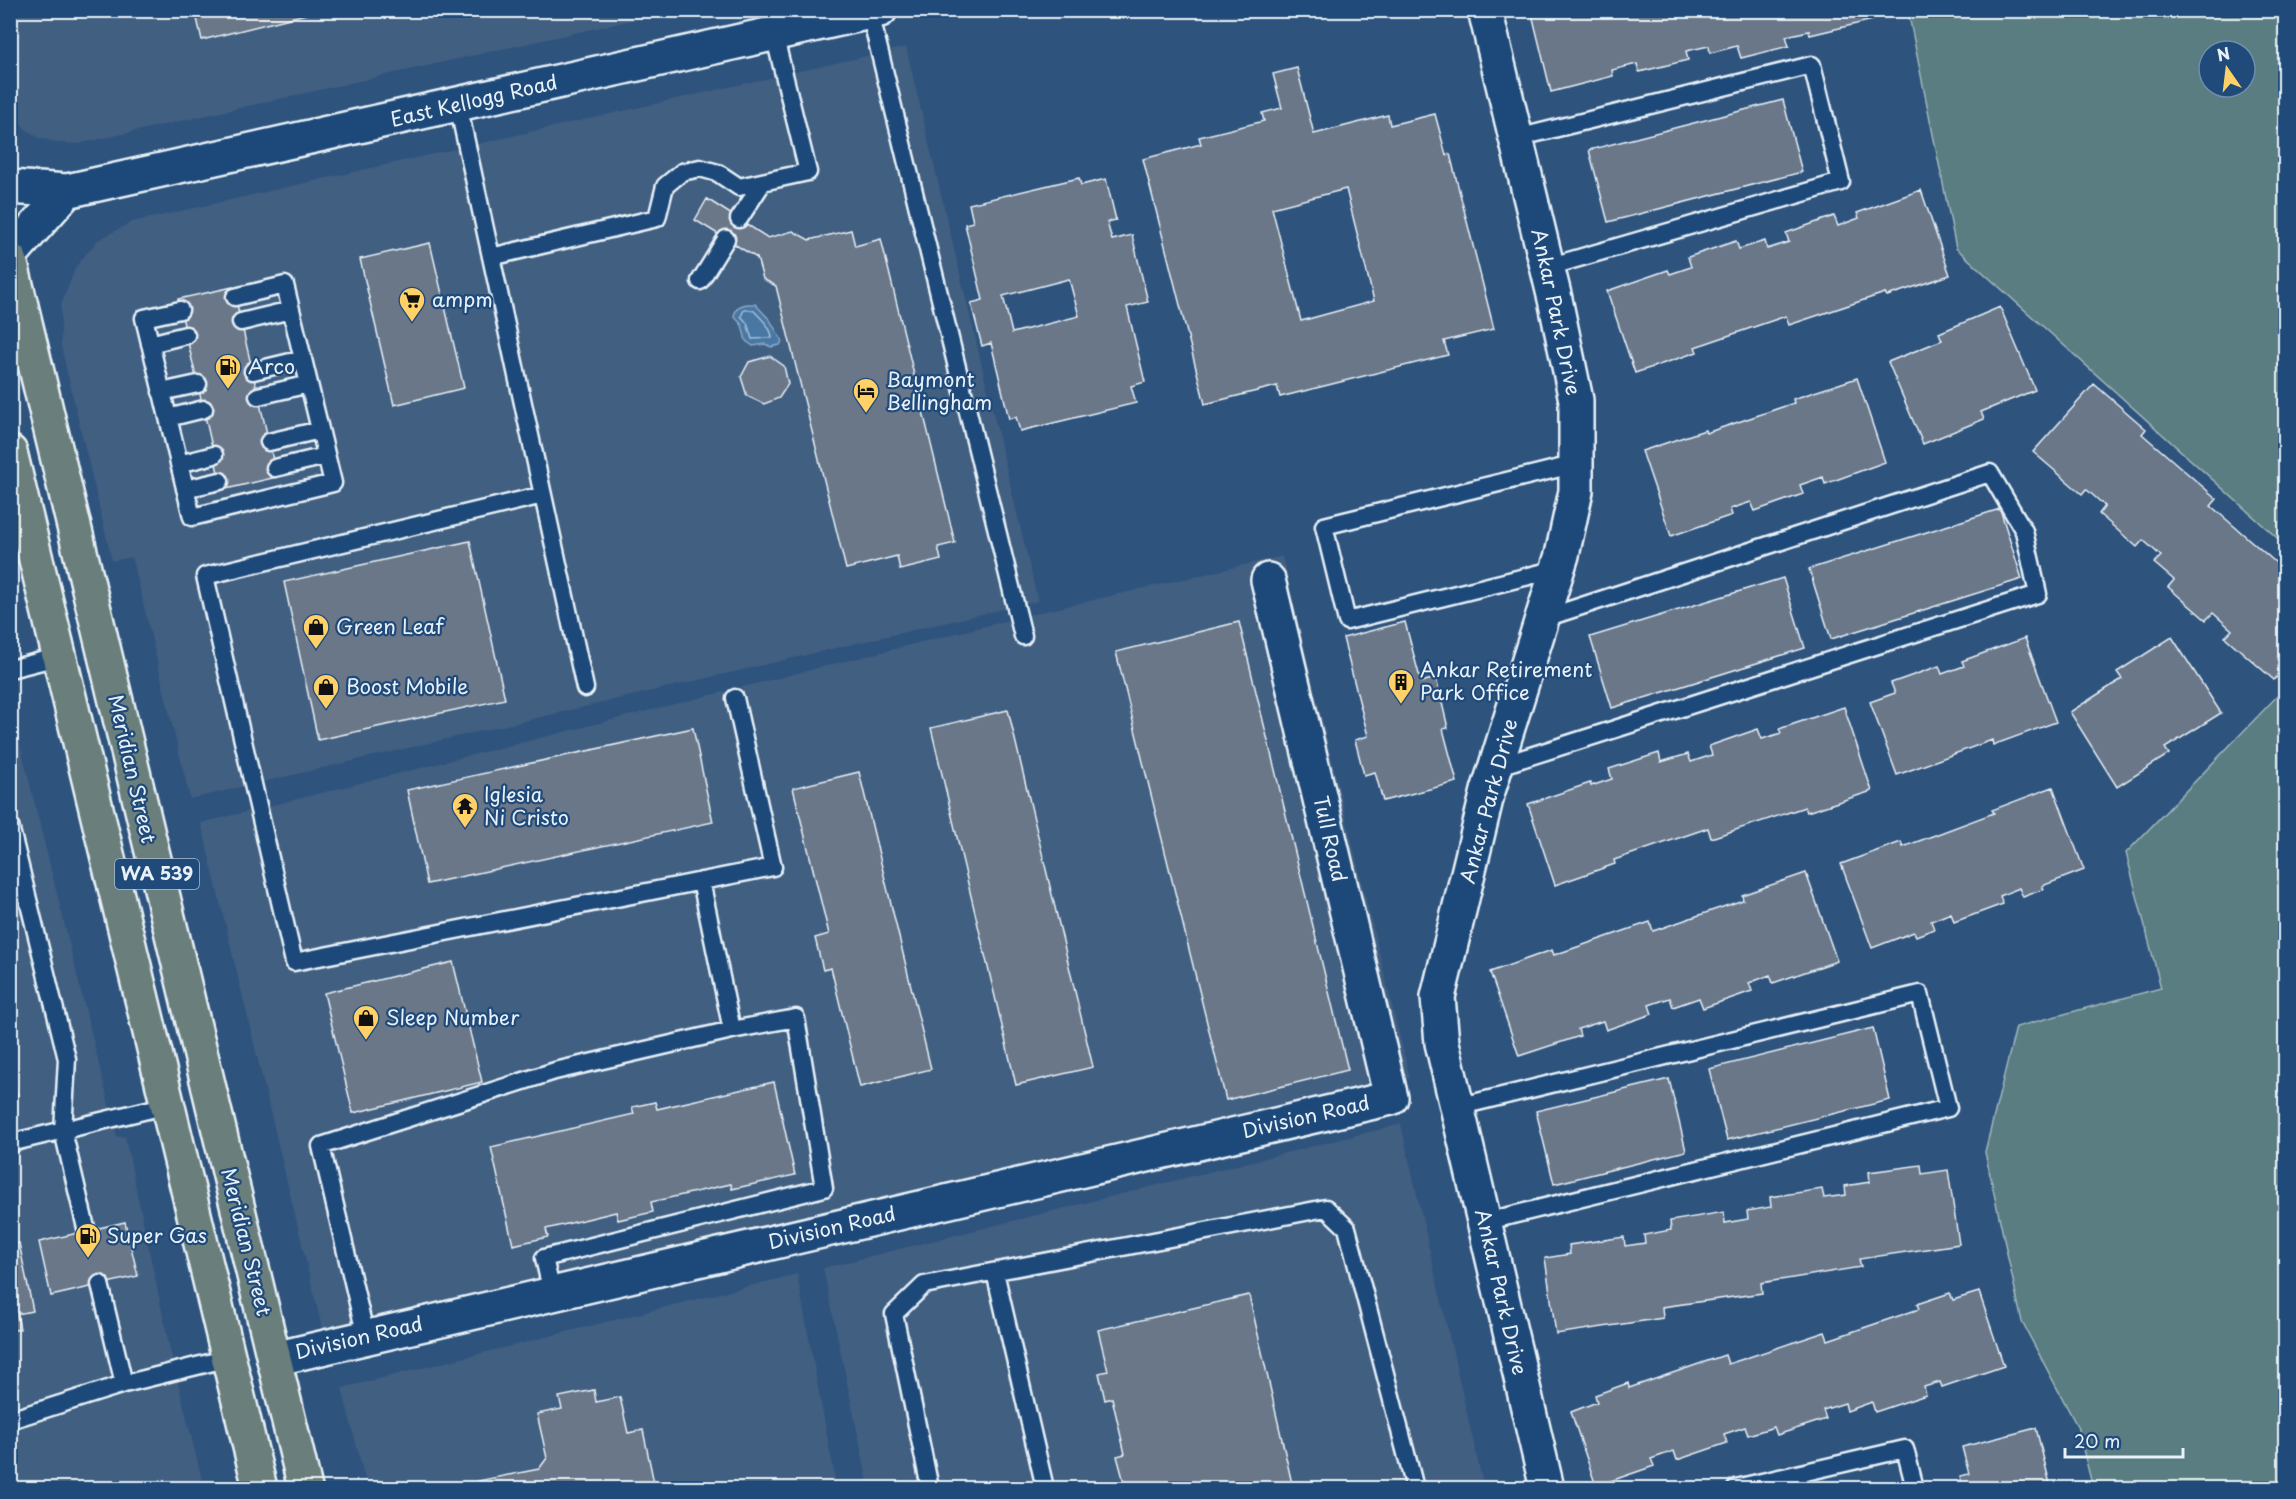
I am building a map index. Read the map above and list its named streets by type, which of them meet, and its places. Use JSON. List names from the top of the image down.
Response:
{
  "streets": {
    "highway": ["Meridian Street", "WA 539"],
    "street": [
      "East Kellogg Road",
      "Ankar Park Drive",
      "Tull Road",
      "Division Road"
    ]
  },
  "crossings": [
    ["Meridian Street", "Division Road"],
    ["Tull Road", "Division Road"]
  ],
  "places": {
    "supermarket": ["ampm"],
    "fuel station": ["Arco", "Super Gas"],
    "hotel": ["Baymont Bellingham"],
    "shop": ["Green Leaf", "Boost Mobile", "Sleep Number"],
    "building": ["Ankar Retirement Park Office"],
    "temple": ["Iglesia Ni Cristo"]
  },
  "scale_bar": "20 m",
  "north": "top"
}
